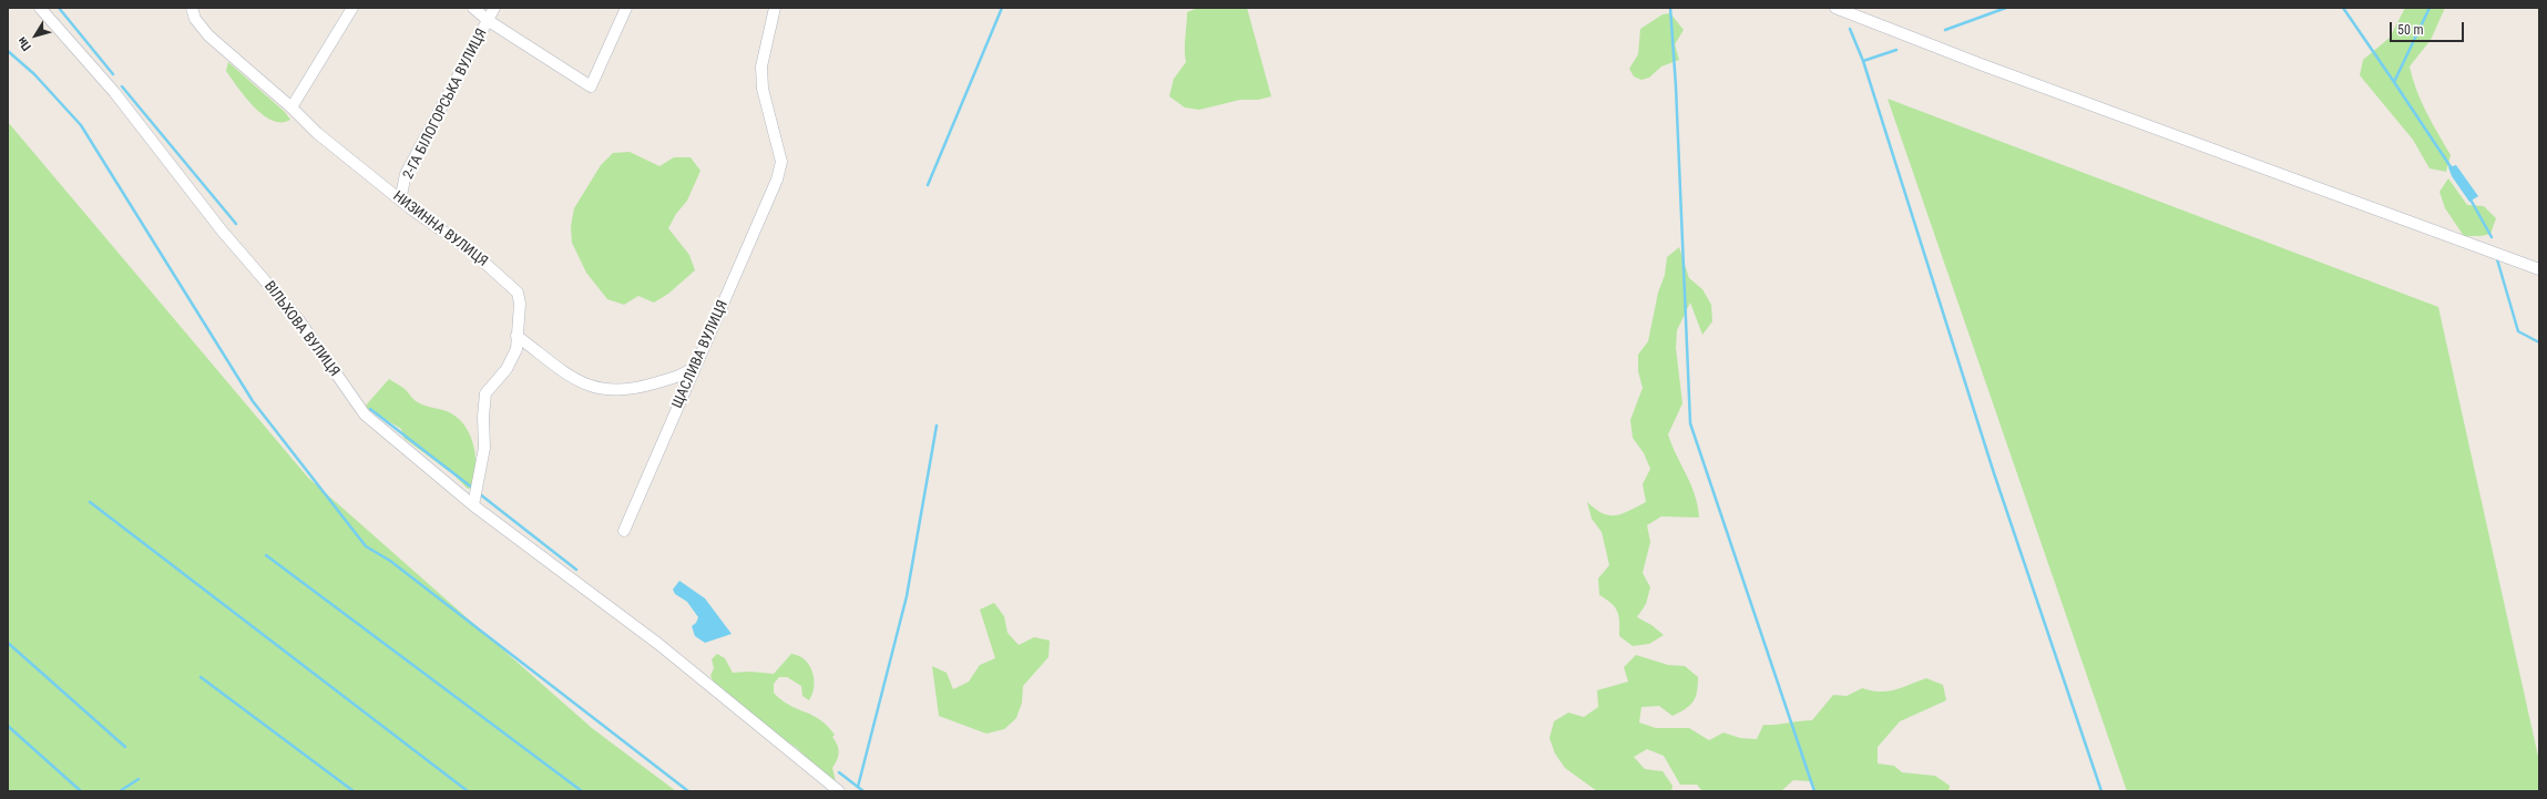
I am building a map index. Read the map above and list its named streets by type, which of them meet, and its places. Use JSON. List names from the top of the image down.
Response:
{
  "streets": {
    "street": [
      "2-ГА БІЛОГОРСЬКА ВУЛИЦЯ",
      "НИЗИННА ВУЛИЦЯ",
      "ВІЛЬХОВА ВУЛИЦЯ",
      "ЩАСЛИВА ВУЛИЦЯ"
    ]
  },
  "crossings": [
    ["2-ГА БІЛОГОРСЬКА ВУЛИЦЯ", "НИЗИННА ВУЛИЦЯ"],
    ["НИЗИННА ВУЛИЦЯ", "ВІЛЬХОВА ВУЛИЦЯ"]
  ],
  "scale_bar": "50 m",
  "north": "bottom left"
}
